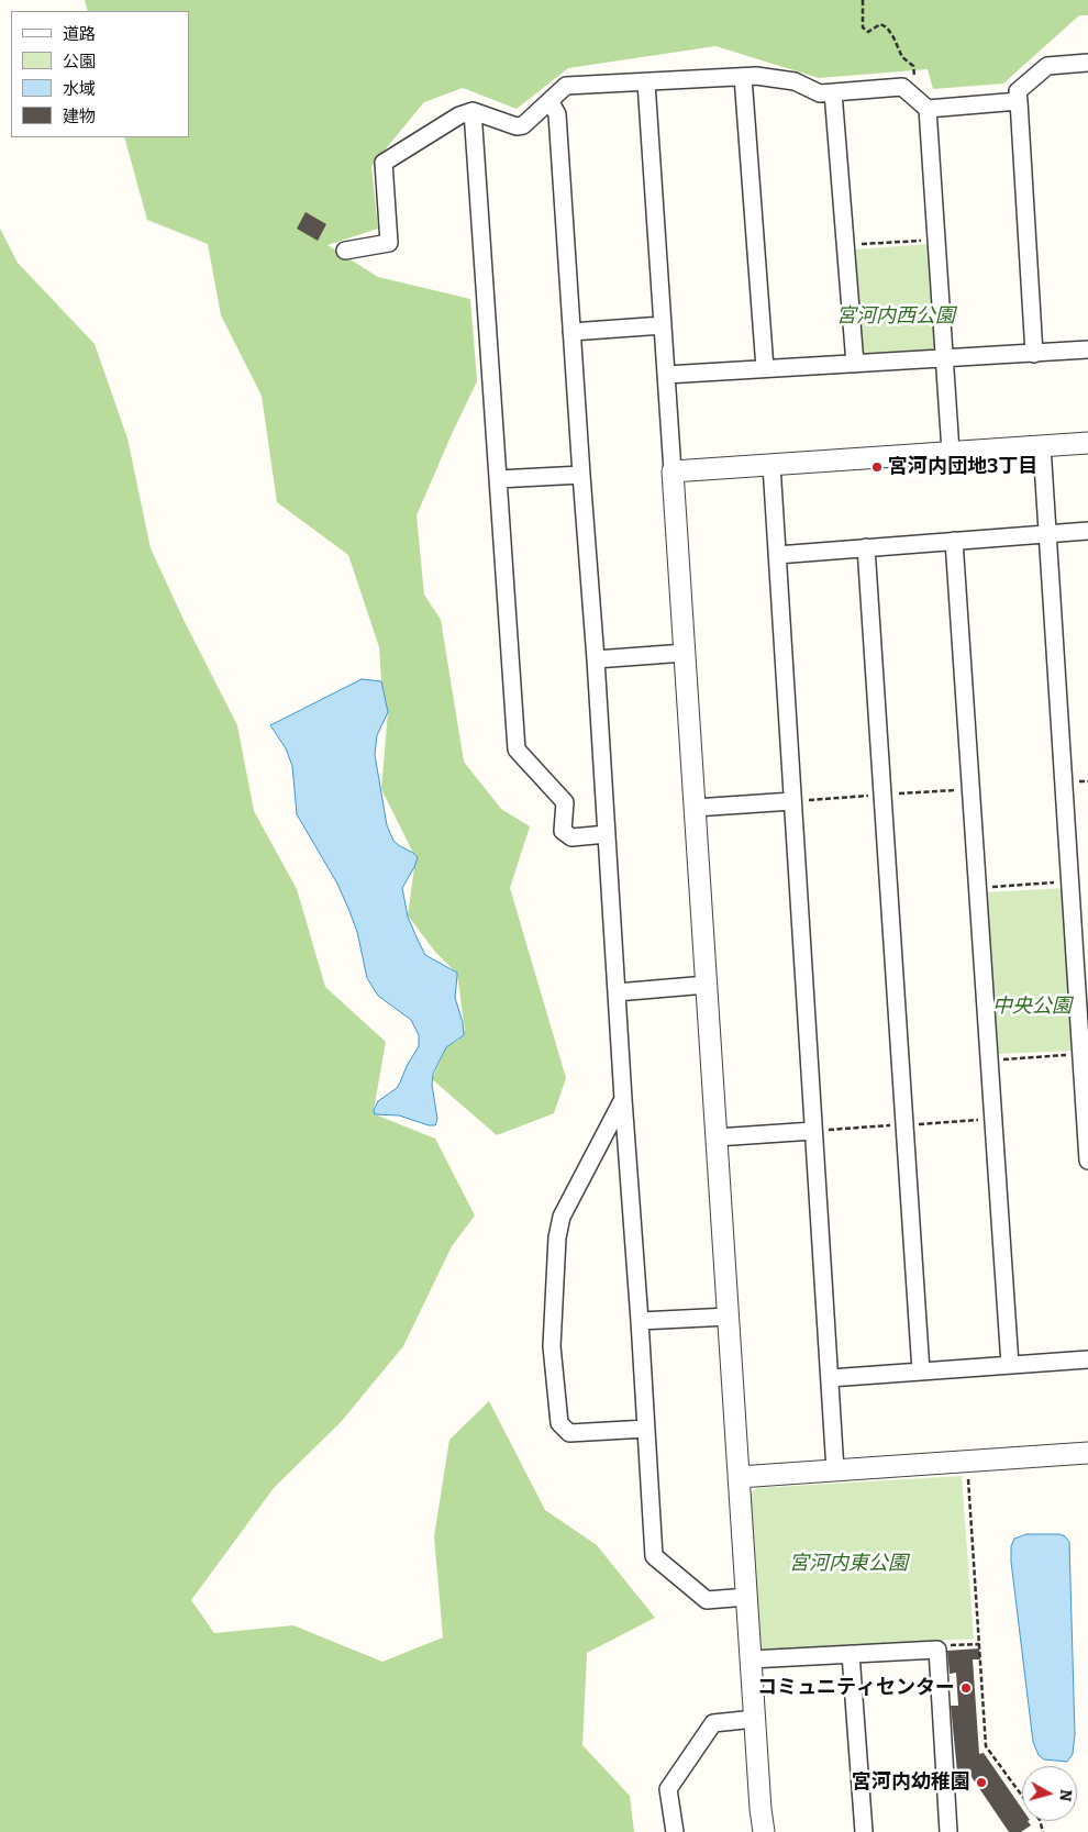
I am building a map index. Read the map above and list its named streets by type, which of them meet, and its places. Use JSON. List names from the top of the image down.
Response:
{
  "parks": ["宮河内西公園", "中央公園", "宮河内東公園"],
  "places": ["宮河内団地3丁目", "コミュニティセンター", "宮河内幼稚園"],
  "legend": [
    "道路",
    "公園",
    "水域",
    "建物"
  ],
  "north": "right"
}
